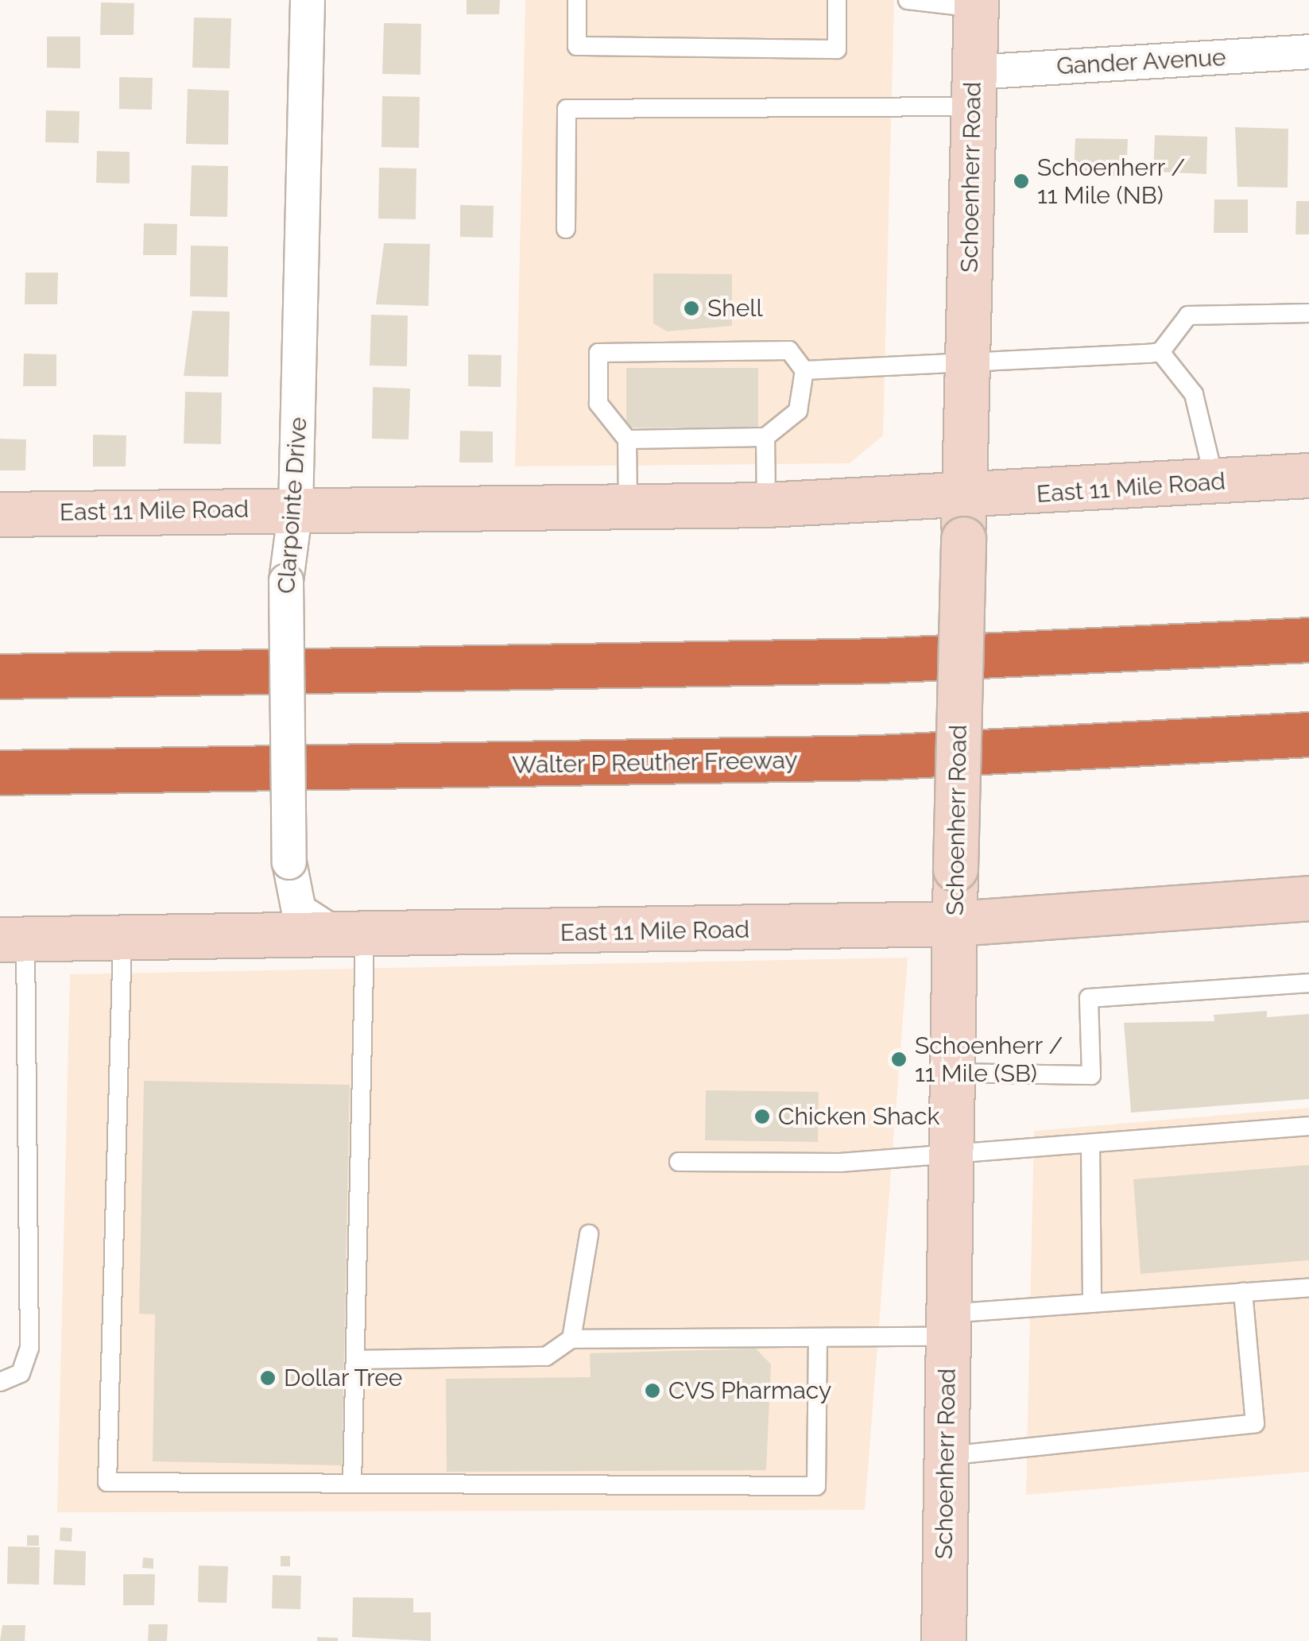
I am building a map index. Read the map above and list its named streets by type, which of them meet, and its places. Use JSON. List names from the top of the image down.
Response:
{
  "streets": {
    "highway": ["Walter P Reuther Freeway"],
    "main road": ["Schoenherr Road", "East 11 Mile Road"],
    "street": ["Gander Avenue", "Clarpointe Drive"]
  },
  "crossings": [
    ["Gander Avenue", "Schoenherr Road"],
    ["Schoenherr Road", "East 11 Mile Road"],
    ["East 11 Mile Road", "Clarpointe Drive"]
  ],
  "places": [
    "Schoenherr / 11 Mile (NB)",
    "Shell",
    "Schoenherr / 11 Mile (SB)",
    "Chicken Shack",
    "Dollar Tree",
    "CVS Pharmacy"
  ]
}
